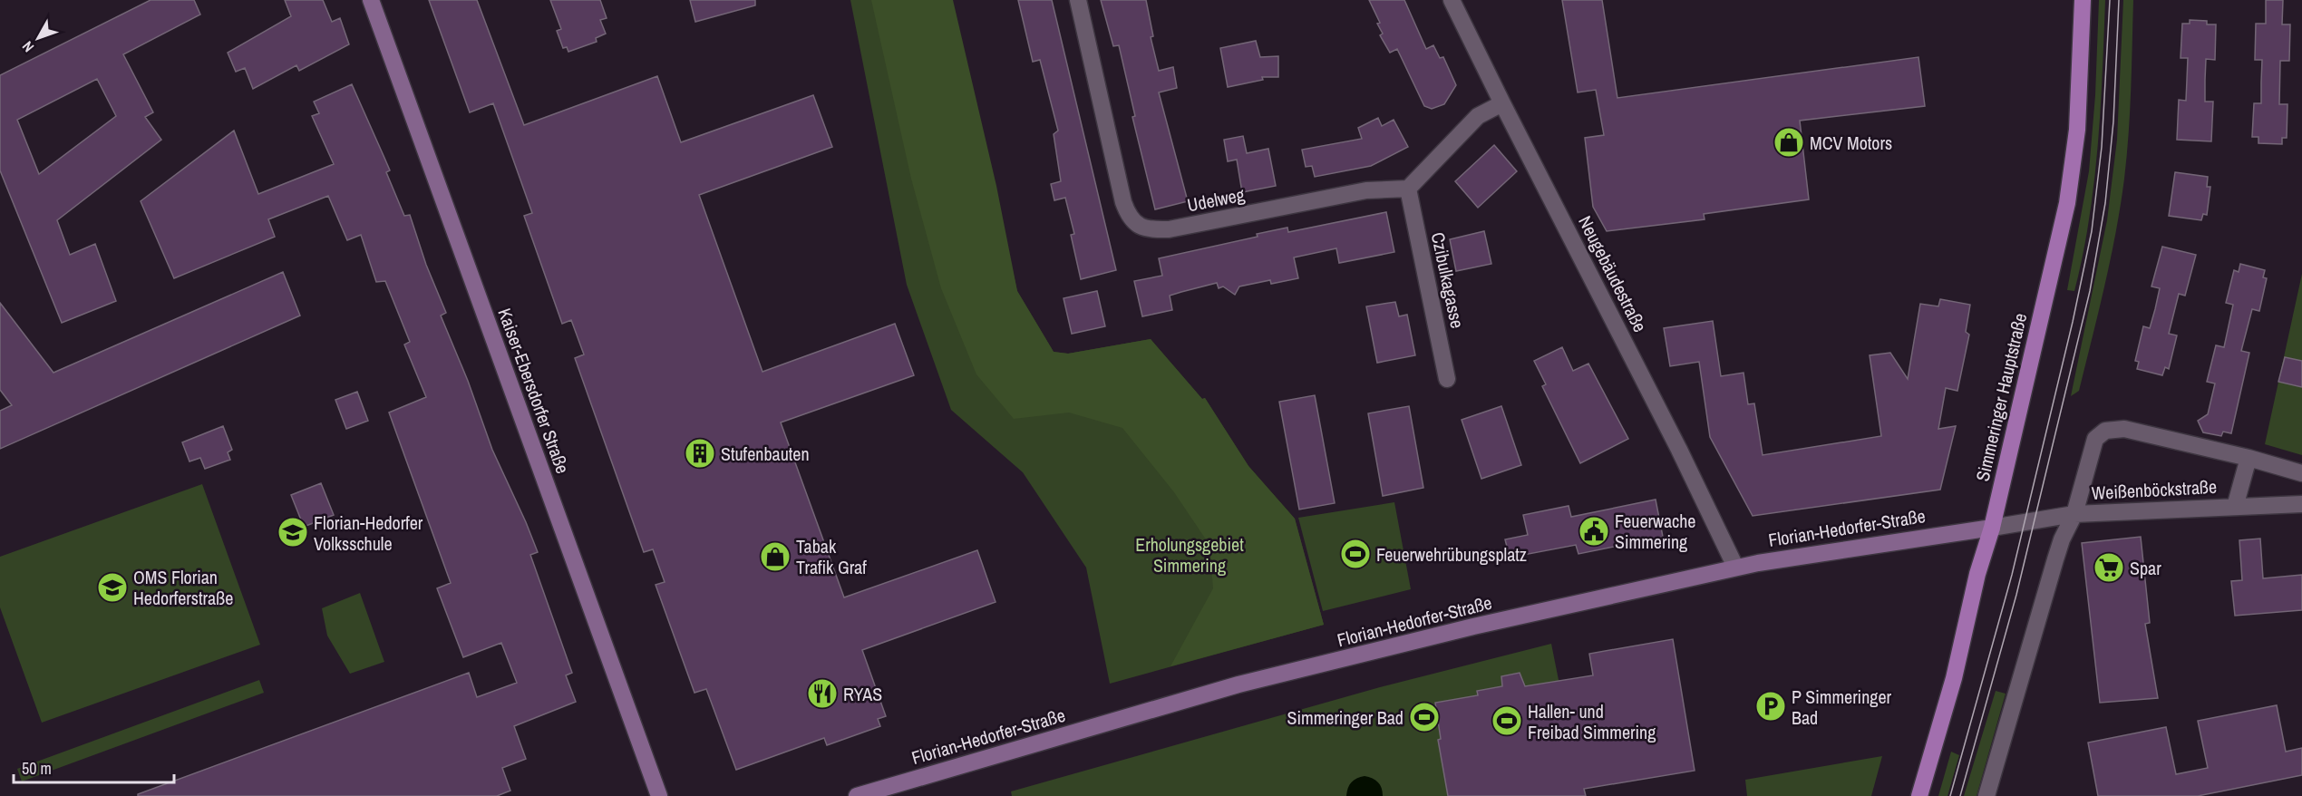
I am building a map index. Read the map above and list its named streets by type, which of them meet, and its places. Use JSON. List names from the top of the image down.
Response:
{
  "streets": {
    "main road": ["Kaiser-Ebersdorfer Straße", "Simmeringer Hauptstraße", "Florian-Hedorfer-Straße"],
    "street": [
      "Udelweg",
      "Neugebäudestraße",
      "Czibulkagasse",
      "Weißenböckstraße"
    ]
  },
  "crossings": [
    ["Udelweg", "Czibulkagasse"],
    ["Neugebäudestraße", "Florian-Hedorfer-Straße"],
    ["Simmeringer Hauptstraße", "Weißenböckstraße"],
    ["Simmeringer Hauptstraße", "Florian-Hedorfer-Straße"],
    ["Weißenböckstraße", "Florian-Hedorfer-Straße"]
  ],
  "parks": ["Erholungsgebiet Simmering"],
  "places": {
    "shop": ["MCV Motors", "Tabak Trafik Graf"],
    "building": ["Stufenbauten"],
    "public building": ["Feuerwache Simmering"],
    "school or university": ["Florian-Hedorfer Volksschule", "OMS Florian Hedorferstraße"],
    "sports": ["Feuerwehrübungsplatz", "Simmeringer Bad", "Hallen- und Freibad Simmering"],
    "supermarket": ["Spar"],
    "restaurant": ["RYAS"],
    "parking": ["P Simmeringer Bad"]
  },
  "scale_bar": "50 m",
  "north": "bottom left"
}
